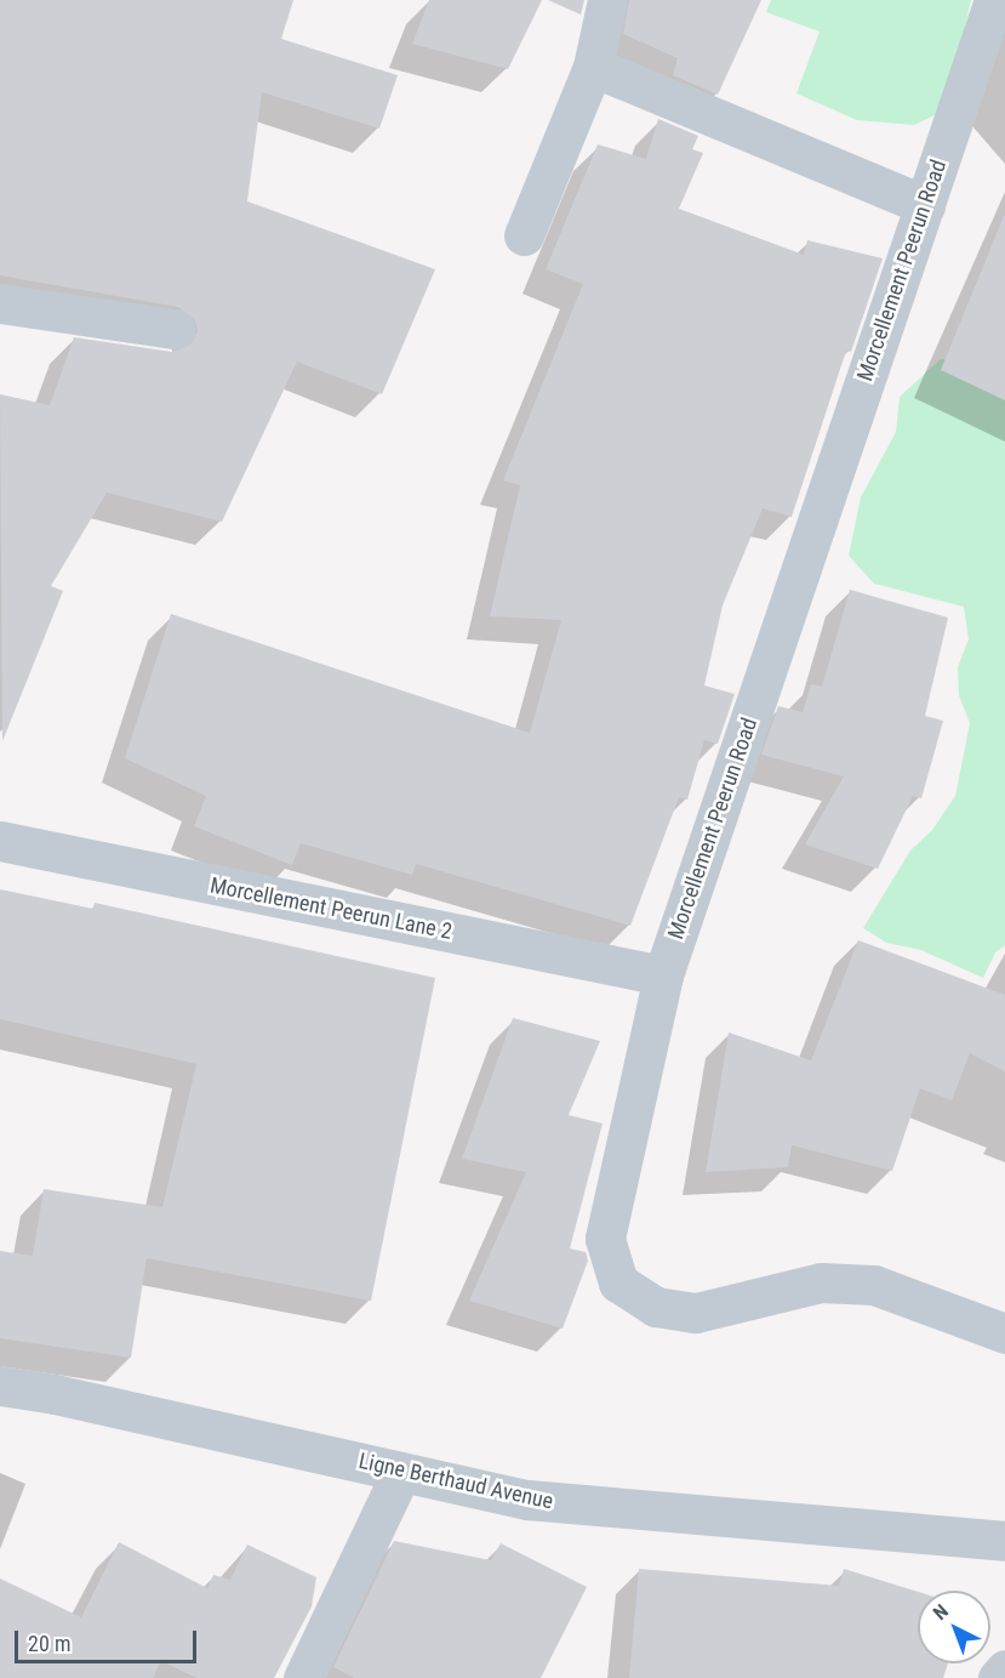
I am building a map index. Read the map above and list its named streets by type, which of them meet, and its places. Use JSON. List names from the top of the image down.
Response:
{
  "streets": {
    "street": ["Morcellement Peerun Road", "Morcellement Peerun Lane 2", "Ligne Berthaud Avenue"]
  },
  "crossings": [
    ["Morcellement Peerun Road", "Morcellement Peerun Lane 2"]
  ],
  "scale_bar": "20 m",
  "north": "top left"
}
